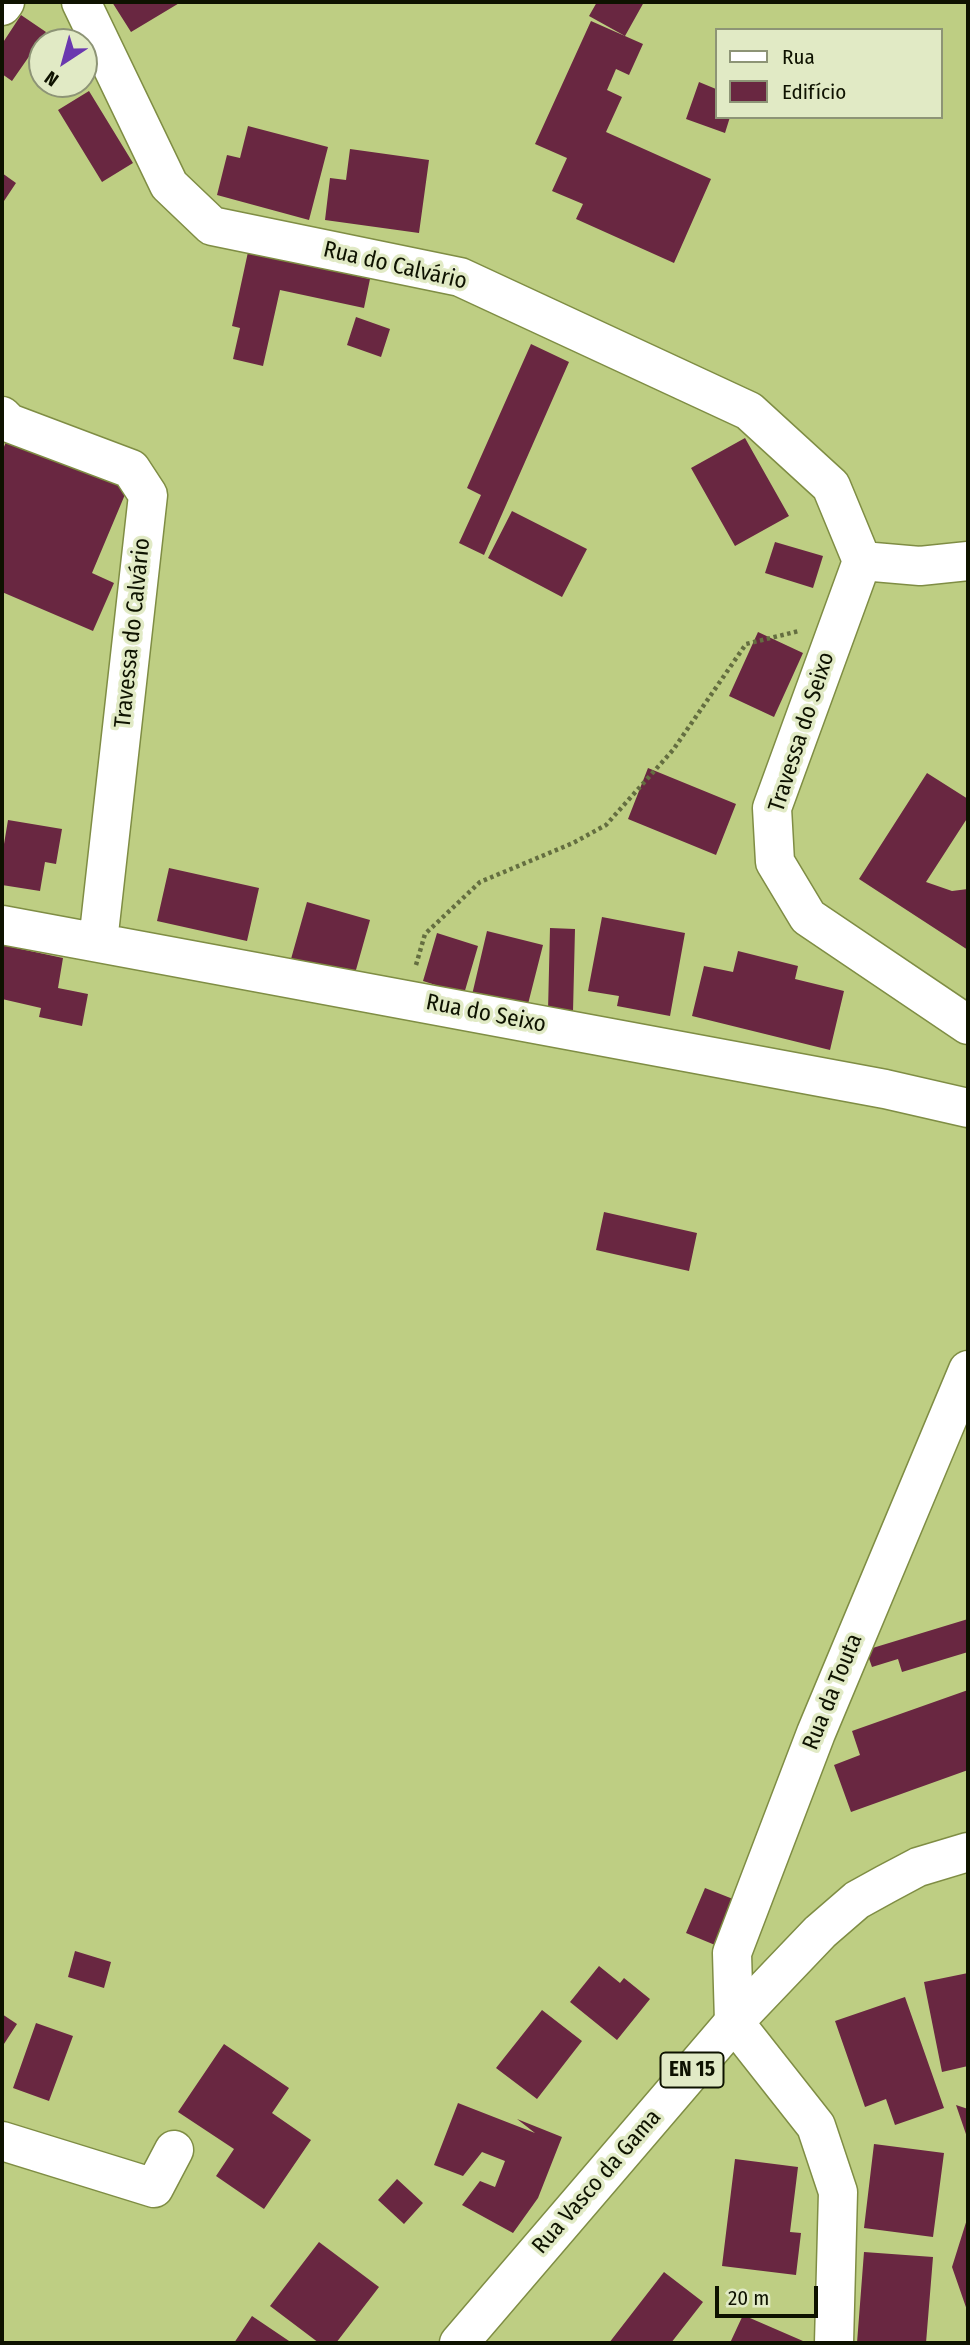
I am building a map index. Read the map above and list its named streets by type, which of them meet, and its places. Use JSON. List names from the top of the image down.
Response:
{
  "streets": {
    "street": [
      "Rua do Calvário",
      "Travessa do Calvário",
      "Travessa do Seixo",
      "Rua do Seixo",
      "Rua da Touta",
      "EN 15",
      "Rua Vasco da Gama"
    ]
  },
  "crossings": [
    ["Rua do Calvário", "Travessa do Seixo"],
    ["Travessa do Calvário", "Rua do Seixo"],
    ["Rua da Touta", "Rua Vasco da Gama"]
  ],
  "legend": ["Rua", "Edifício"],
  "scale_bar": "20 m",
  "north": "bottom left"
}
